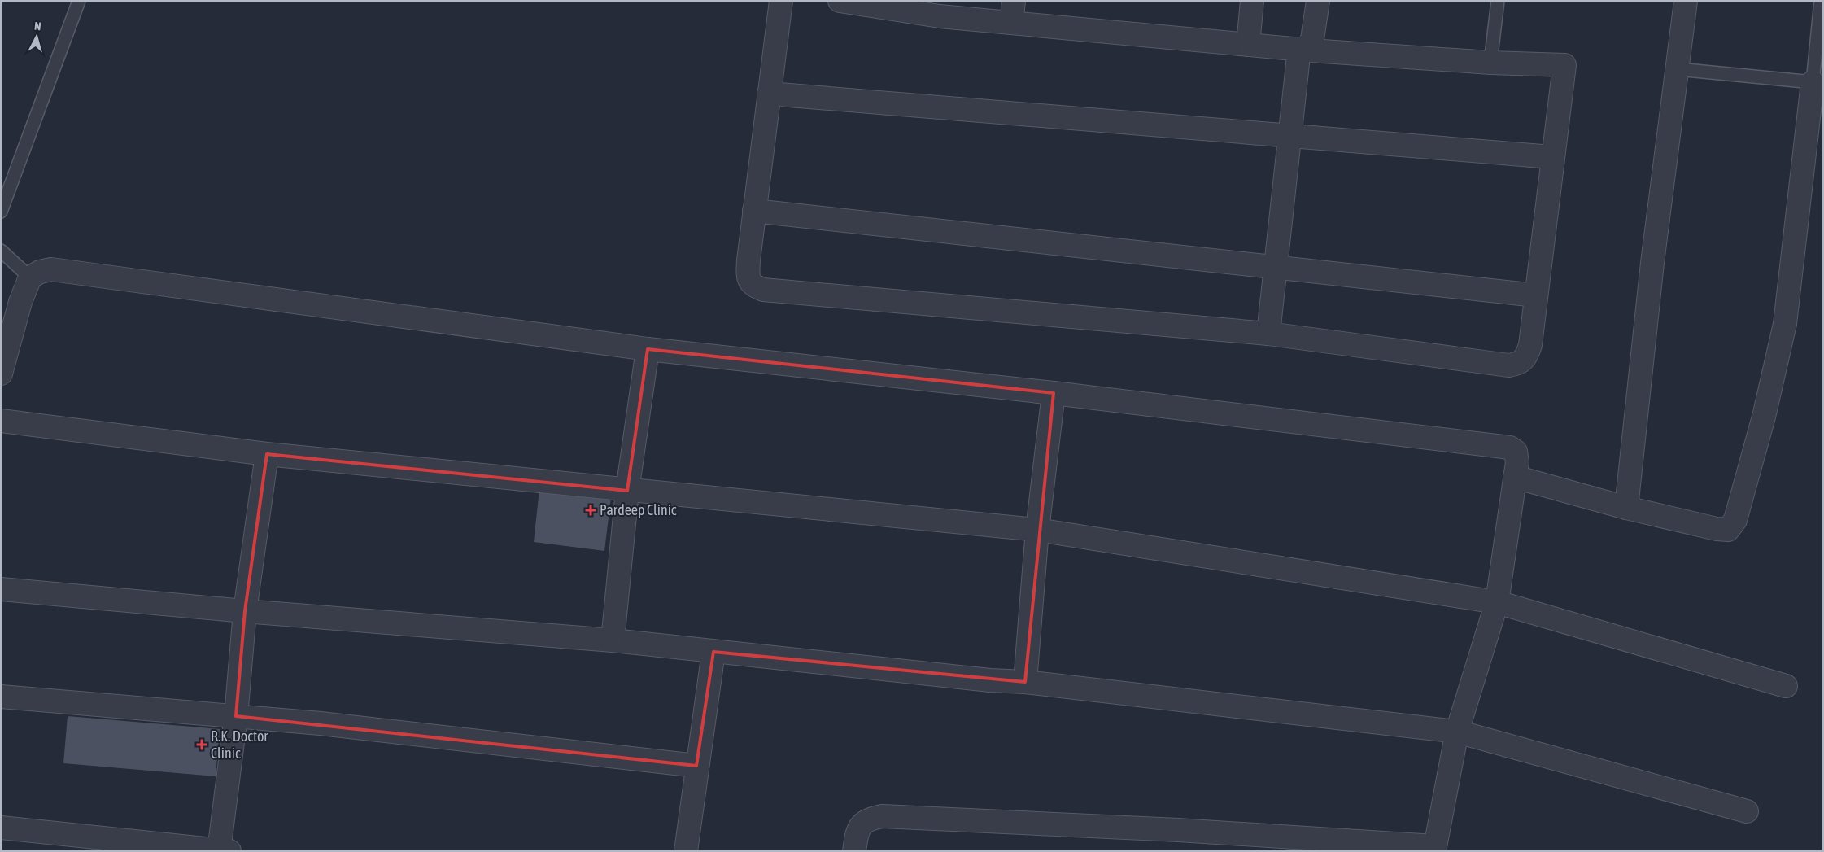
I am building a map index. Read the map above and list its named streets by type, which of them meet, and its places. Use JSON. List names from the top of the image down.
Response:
{
  "places": {
    "health": ["Pardeep Clinic", "R.K. Doctor Clinic"]
  },
  "north": "top"
}
